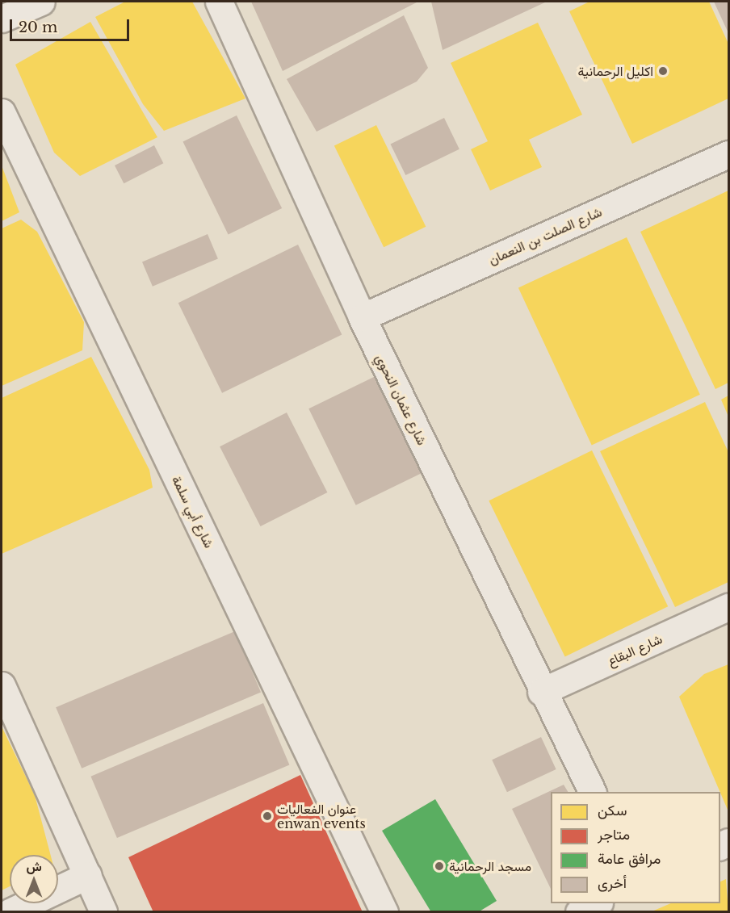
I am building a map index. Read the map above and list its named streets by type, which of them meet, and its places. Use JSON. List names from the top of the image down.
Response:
{
  "streets": {
    "street": [
      "شارع الصلت بن النعمان",
      "شارع عثمان النحوي",
      "شارع أبي سلمة",
      "شارع البقاع"
    ]
  },
  "crossings": [
    ["شارع الصلت بن النعمان", "شارع عثمان النحوي"],
    ["شارع عثمان النحوي", "شارع البقاع"]
  ],
  "places": ["اكليل الرحمانية", "عنوان الفعاليات enwan events", "مسجد الرحمانية"],
  "legend": [
    "سكن",
    "متاجر",
    "مرافق عامة",
    "أخرى"
  ],
  "scale_bar": "20 m",
  "north": "top"
}
